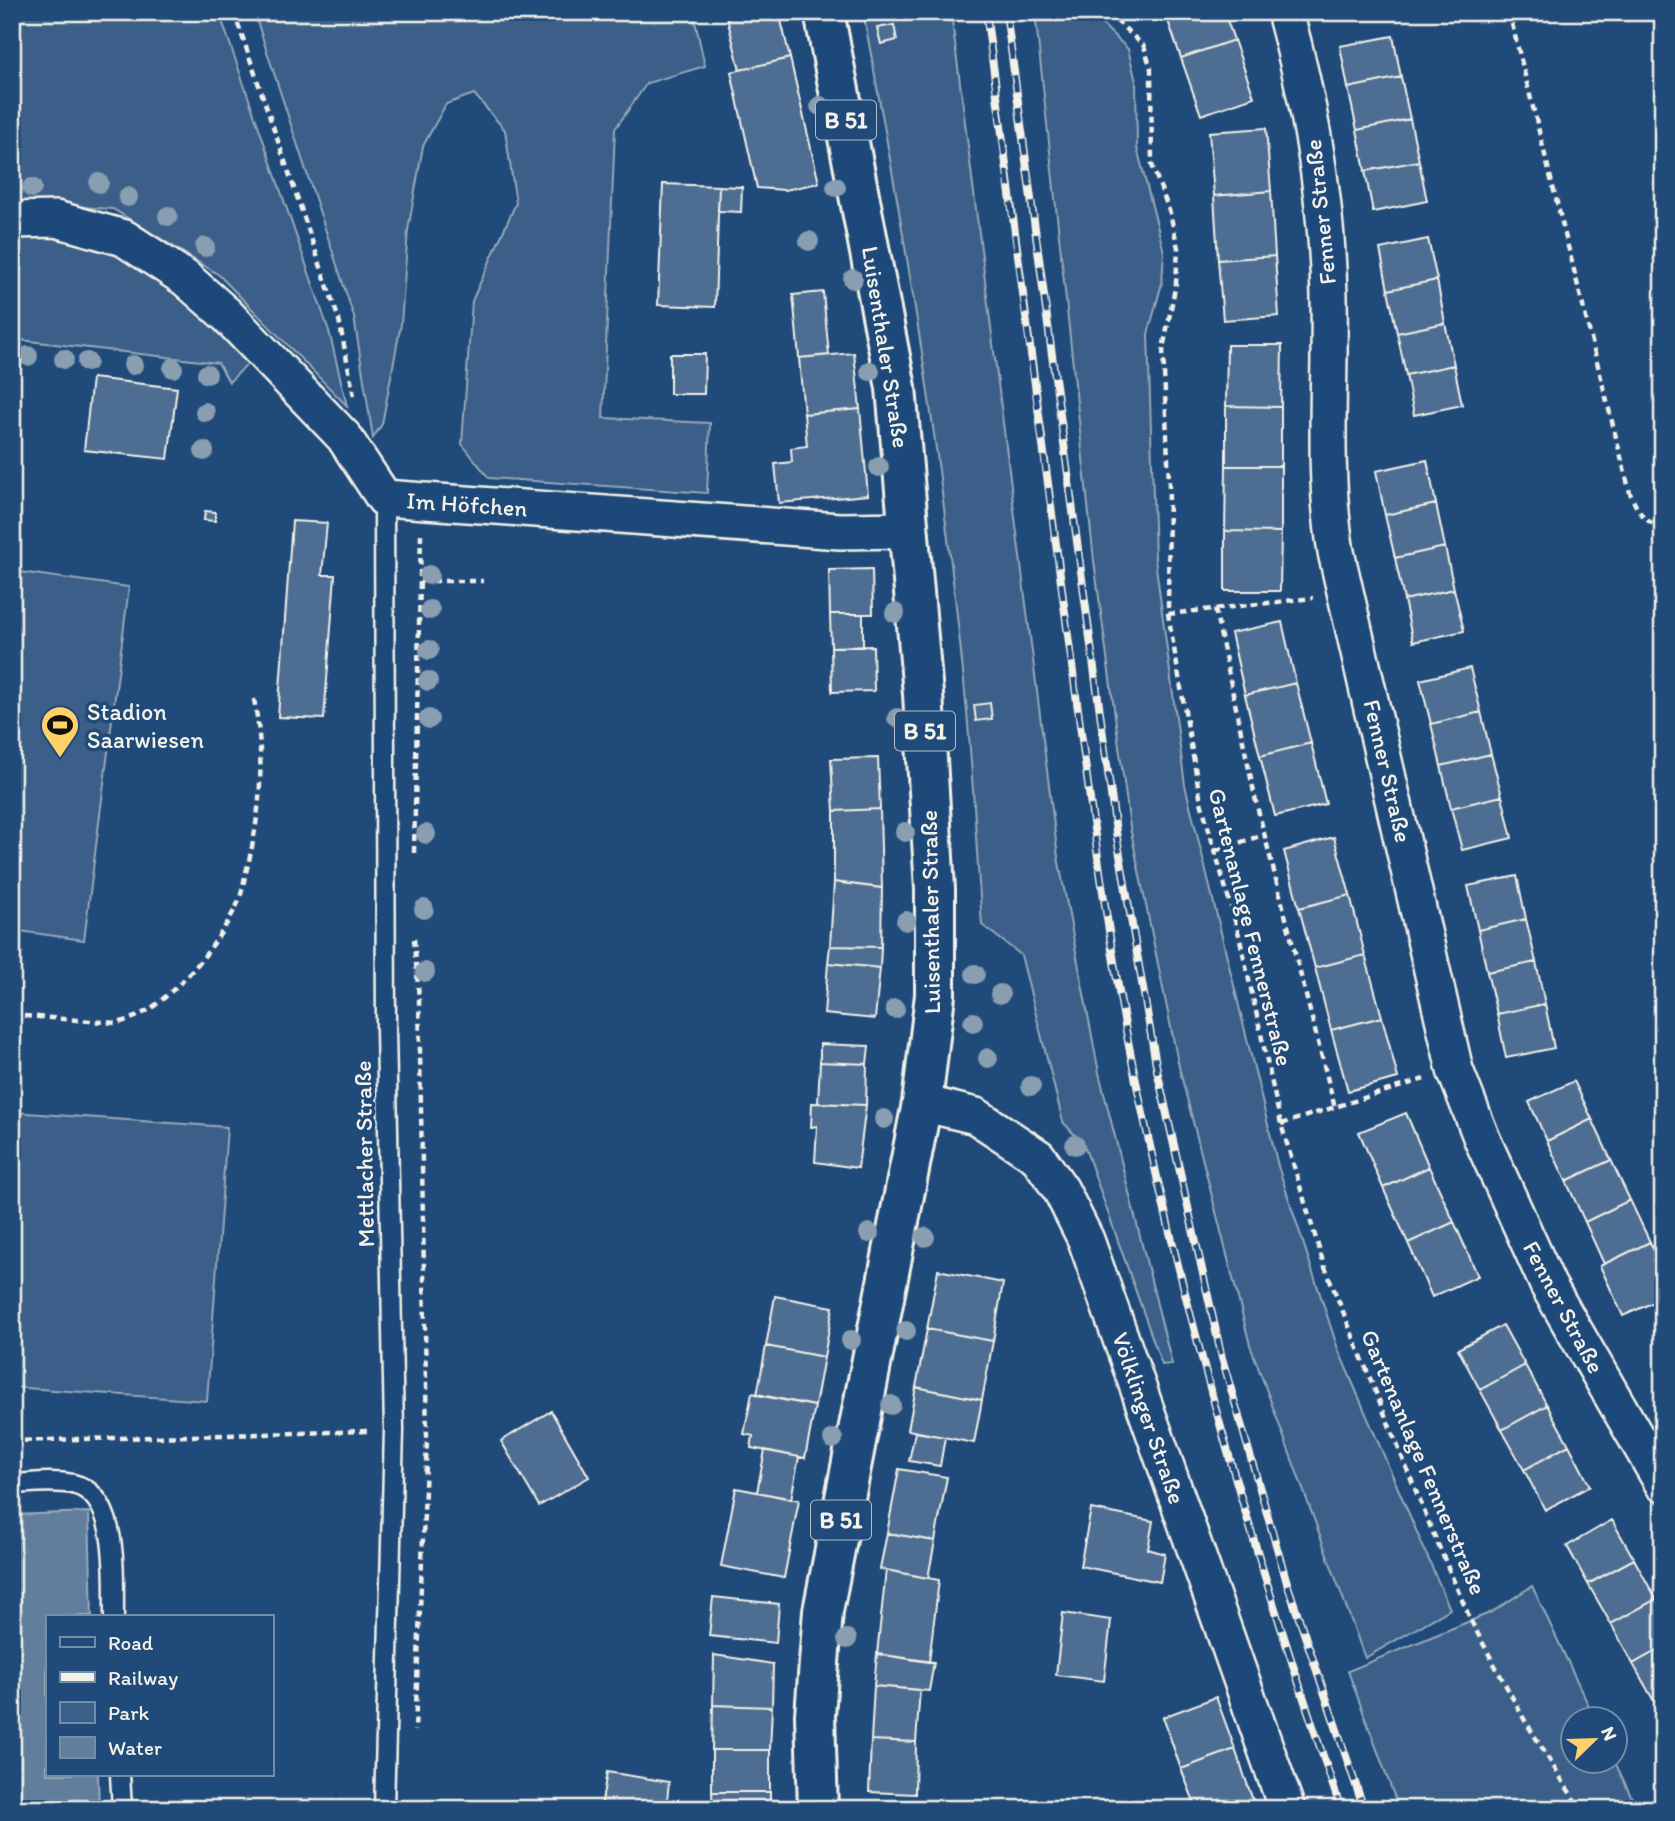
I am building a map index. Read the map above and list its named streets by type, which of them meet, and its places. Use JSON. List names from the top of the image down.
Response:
{
  "streets": {
    "main road": ["B 51", "Luisenthaler Straße"],
    "street": ["Fenner Straße", "Im Höfchen", "Völklinger Straße"],
    "lane": ["Mettlacher Straße"],
    "path": ["Gartenanlage Fennerstraße"]
  },
  "crossings": [
    ["Luisenthaler Straße", "Im Höfchen"],
    ["Luisenthaler Straße", "Völklinger Straße"],
    ["Im Höfchen", "Mettlacher Straße"]
  ],
  "places": {
    "sports": ["Stadion Saarwiesen"]
  },
  "legend": [
    "Road",
    "Railway",
    "Park",
    "Water"
  ],
  "north": "top right"
}
